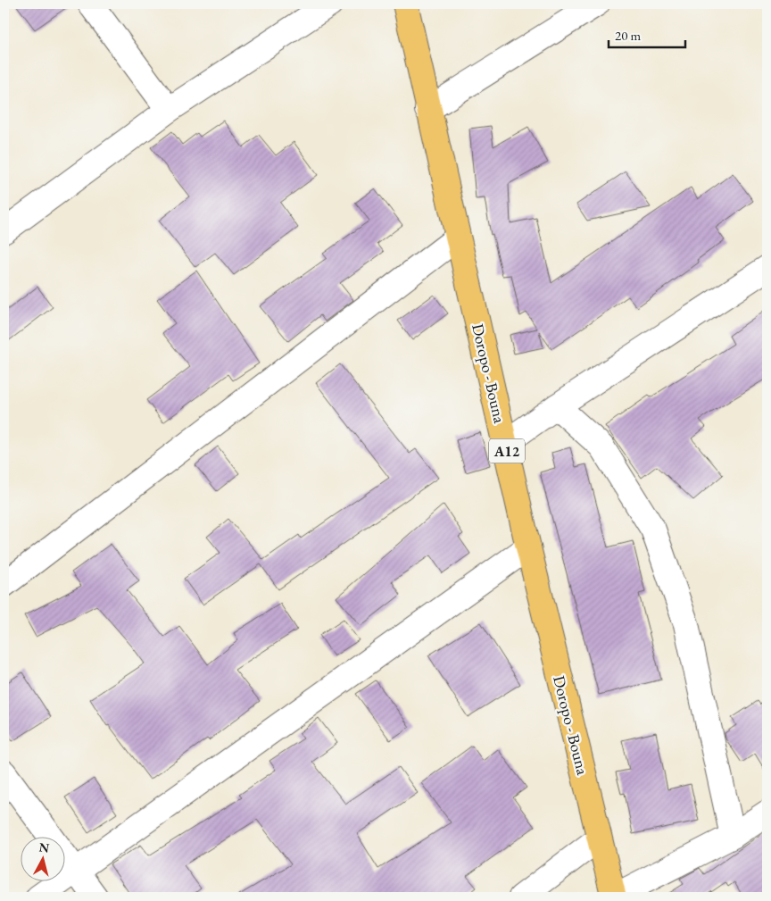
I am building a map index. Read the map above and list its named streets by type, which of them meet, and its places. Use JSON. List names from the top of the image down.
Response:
{
  "streets": {
    "main road": ["Doropo - Bouna", "A12"]
  },
  "scale_bar": "20 m",
  "north": "top"
}
